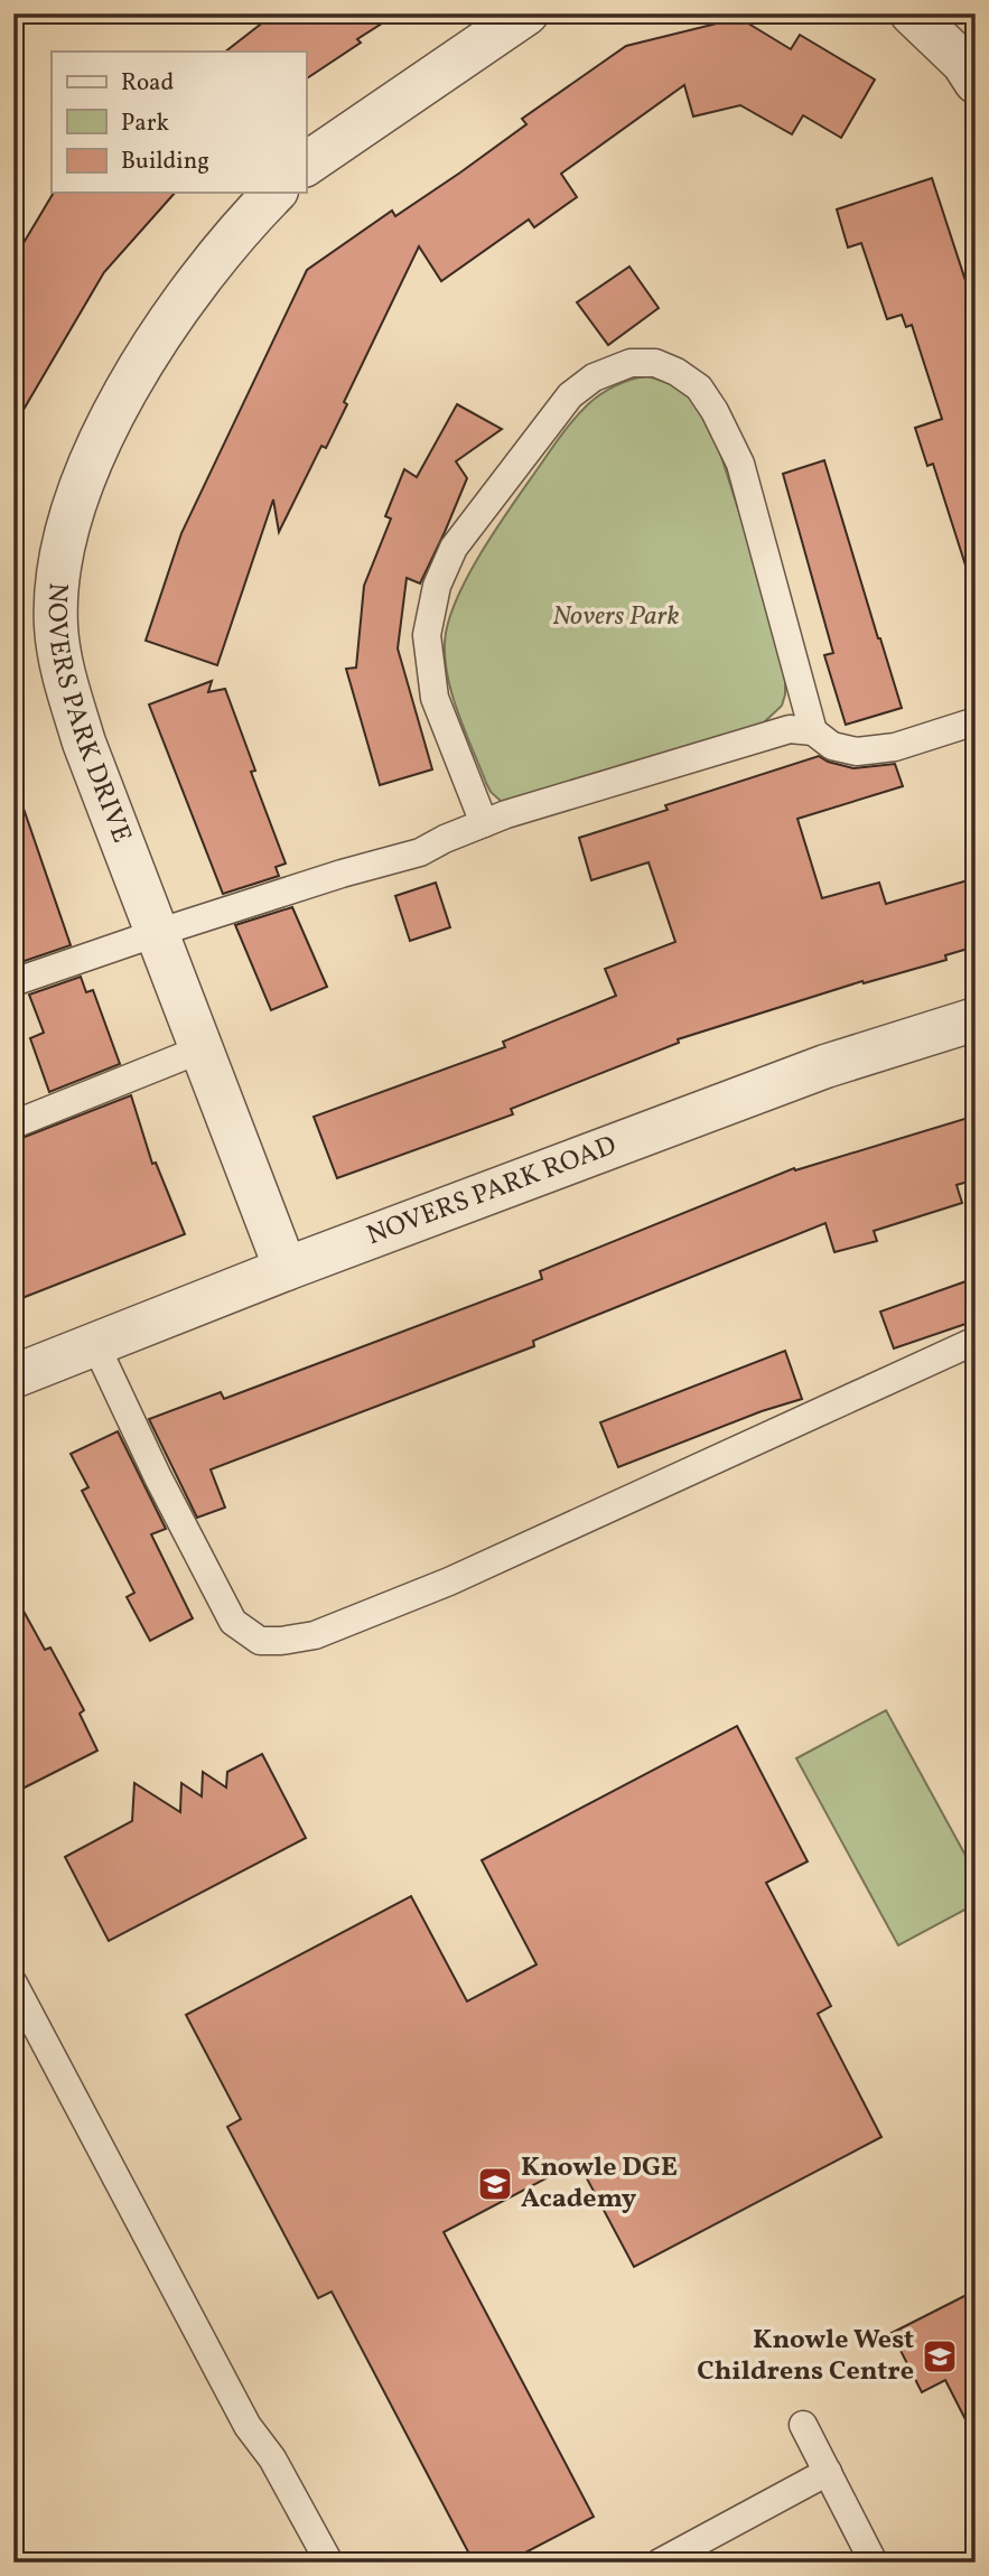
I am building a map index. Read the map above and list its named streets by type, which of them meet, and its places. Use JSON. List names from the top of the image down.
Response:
{
  "streets": {
    "street": ["NOVERS PARK DRIVE", "NOVERS PARK ROAD"]
  },
  "crossings": [
    ["NOVERS PARK DRIVE", "NOVERS PARK ROAD"]
  ],
  "parks": ["Novers Park"],
  "places": {
    "school or university": ["Knowle DGE Academy", "Knowle West Childrens Centre"]
  },
  "legend": ["Road", "Park", "Building"]
}
